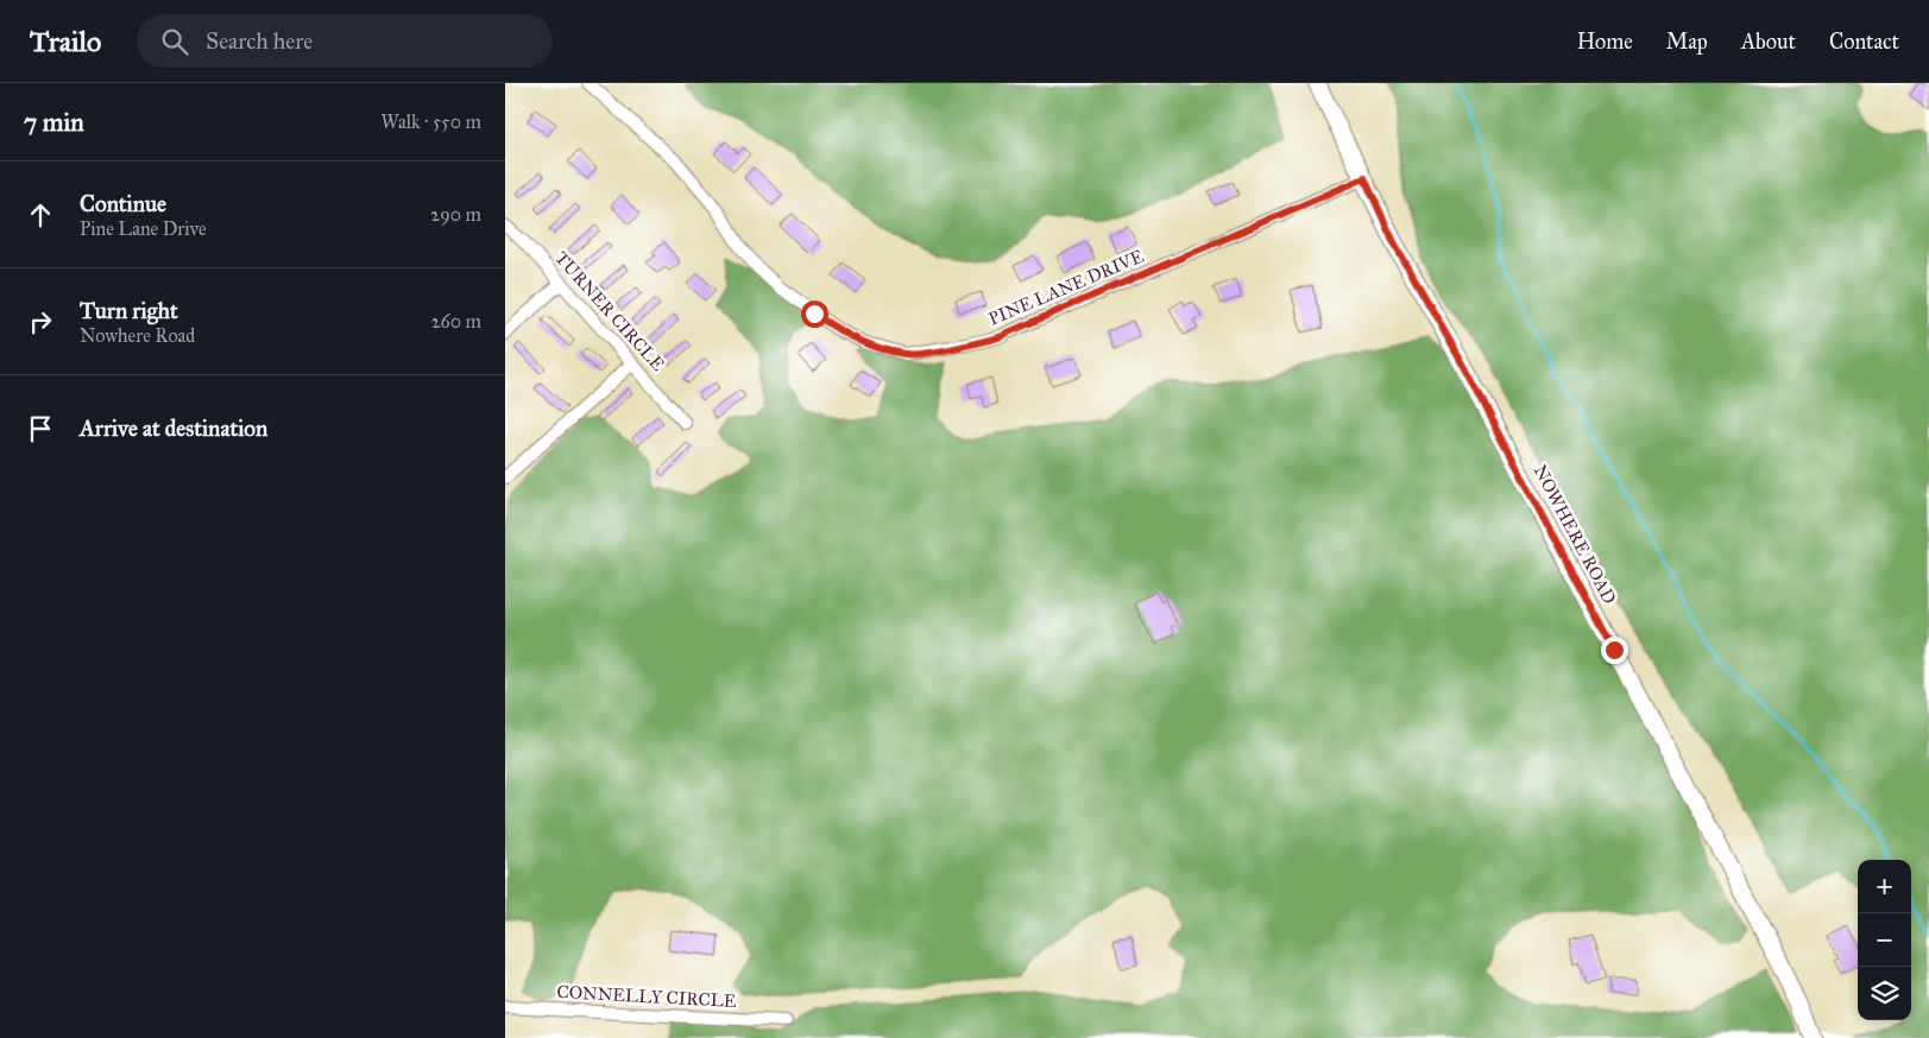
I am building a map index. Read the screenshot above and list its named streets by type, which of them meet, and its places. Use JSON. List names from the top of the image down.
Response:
{
  "streets": {
    "street": [
      "PINE LANE DRIVE",
      "TURNER CIRCLE",
      "NOWHERE ROAD",
      "CONNELLY CIRCLE"
    ]
  },
  "crossings": [
    ["PINE LANE DRIVE", "NOWHERE ROAD"]
  ],
  "page": {
    "header": "Trailo",
    "search": "Search here",
    "nav": [
      "Home",
      "Map",
      "About",
      "Contact"
    ],
    "heading": ["7 min", "Walk · 550 m"],
    "list": [
      ["Continue", "Pine Lane Drive", "290 m"],
      ["Turn right", "Nowhere Road", "260 m"],
      "Arrive at destination"
    ],
    "map_buttons": ["+", "−"]
  }
}
